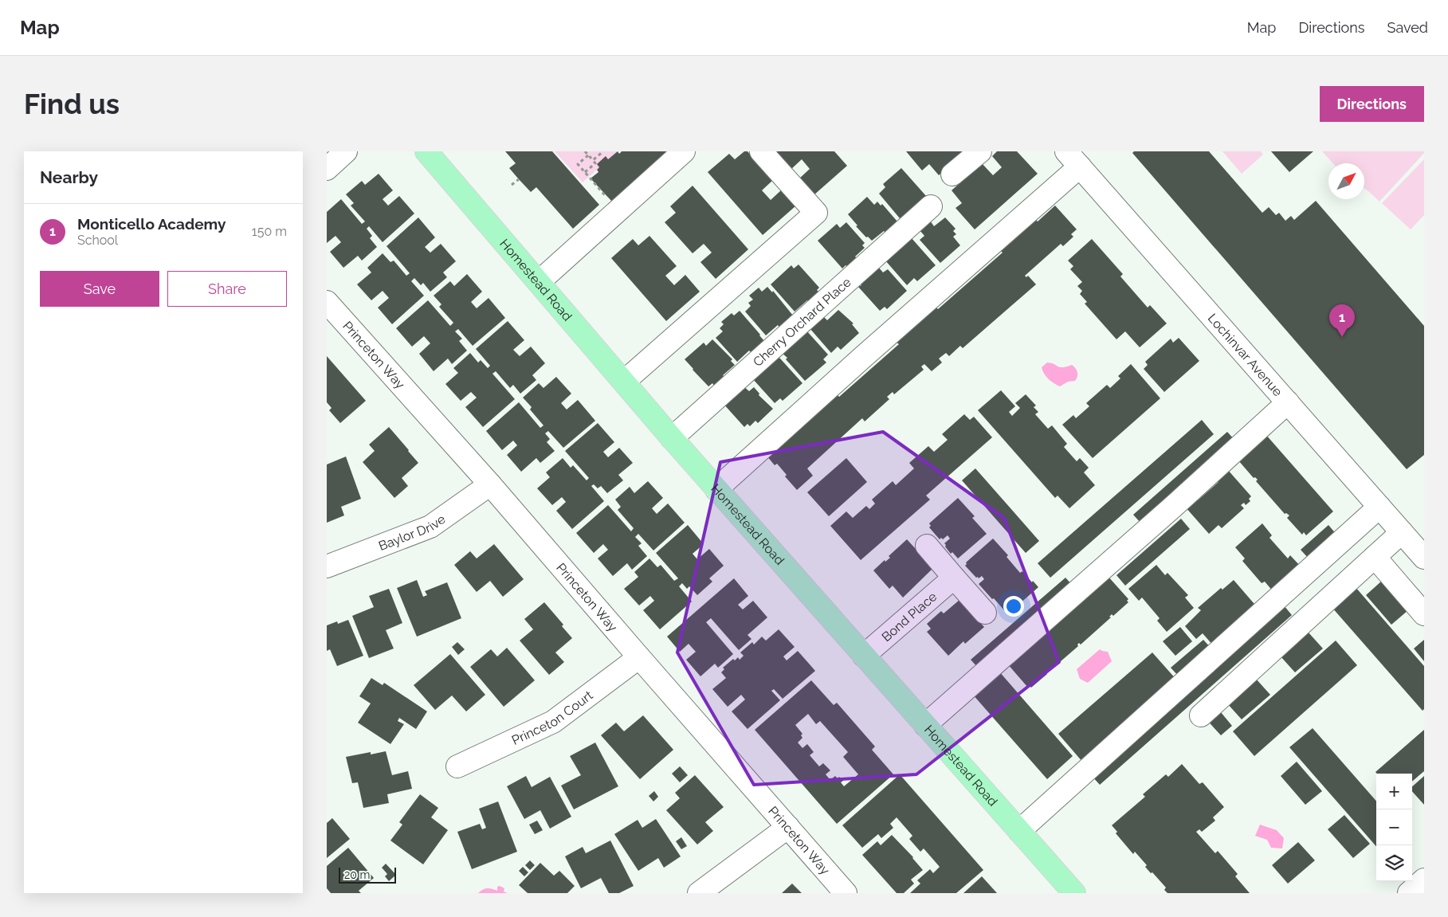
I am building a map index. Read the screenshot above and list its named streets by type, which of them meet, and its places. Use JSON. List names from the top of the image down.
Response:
{
  "streets": {
    "main road": ["Homestead Road"],
    "street": [
      "Cherry Orchard Place",
      "Princeton Way",
      "Lochinvar Avenue",
      "Baylor Drive",
      "Bond Place",
      "Princeton Court"
    ]
  },
  "crossings": [
    ["Homestead Road", "Cherry Orchard Place"],
    ["Homestead Road", "Bond Place"],
    ["Princeton Way", "Baylor Drive"],
    ["Princeton Way", "Princeton Court"]
  ],
  "scale_bar": "20 m",
  "north": "top right",
  "page": {
    "header": "Map",
    "nav": ["Map", "Directions", "Saved"],
    "buttons": [
      "Directions",
      ["Save", "Share"]
    ],
    "title": "Find us",
    "heading": "Nearby",
    "list": [
      {
        "mark": "1",
        "name": "Monticello Academy",
        "note": "School",
        "value": "150 m"
      }
    ],
    "pins": "1",
    "map_buttons": ["+", "−"],
    "scale": "20 m"
  }
}
